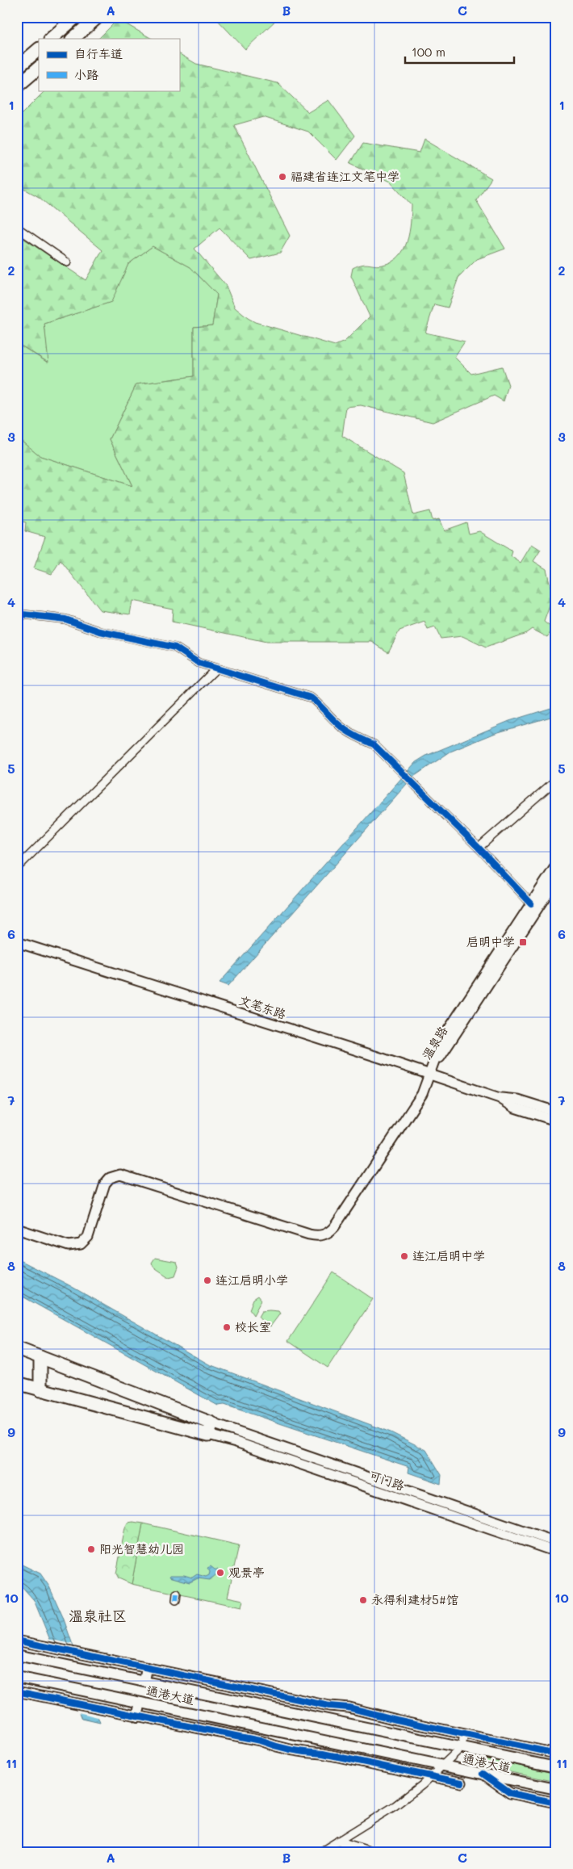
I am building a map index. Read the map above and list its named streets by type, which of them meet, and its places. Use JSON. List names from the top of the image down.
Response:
{
  "streets": {
    "main road": [
      "文笔东路",
      "温泉路",
      "可门路",
      "通港大道"
    ]
  },
  "crossings": [
    ["文笔东路", "温泉路"]
  ],
  "districts": ["温泉社区"],
  "places": {
    "other": [
      "福建省连江文笔中学",
      "连江启明中学",
      "连江启明小学",
      "校长室",
      "阳光智慧幼儿园",
      "观景亭",
      "永得利建材5#馆"
    ],
    "transit": ["启明中学"]
  },
  "legend": ["自行车道", "小路"],
  "scale_bar": "100 m",
  "grid": {
    "columns": ["A", "B", "C"],
    "rows": [
      "1",
      "2",
      "3",
      "4",
      "5",
      "6",
      "7",
      "8",
      "9",
      "10",
      "11"
    ]
  }
}
